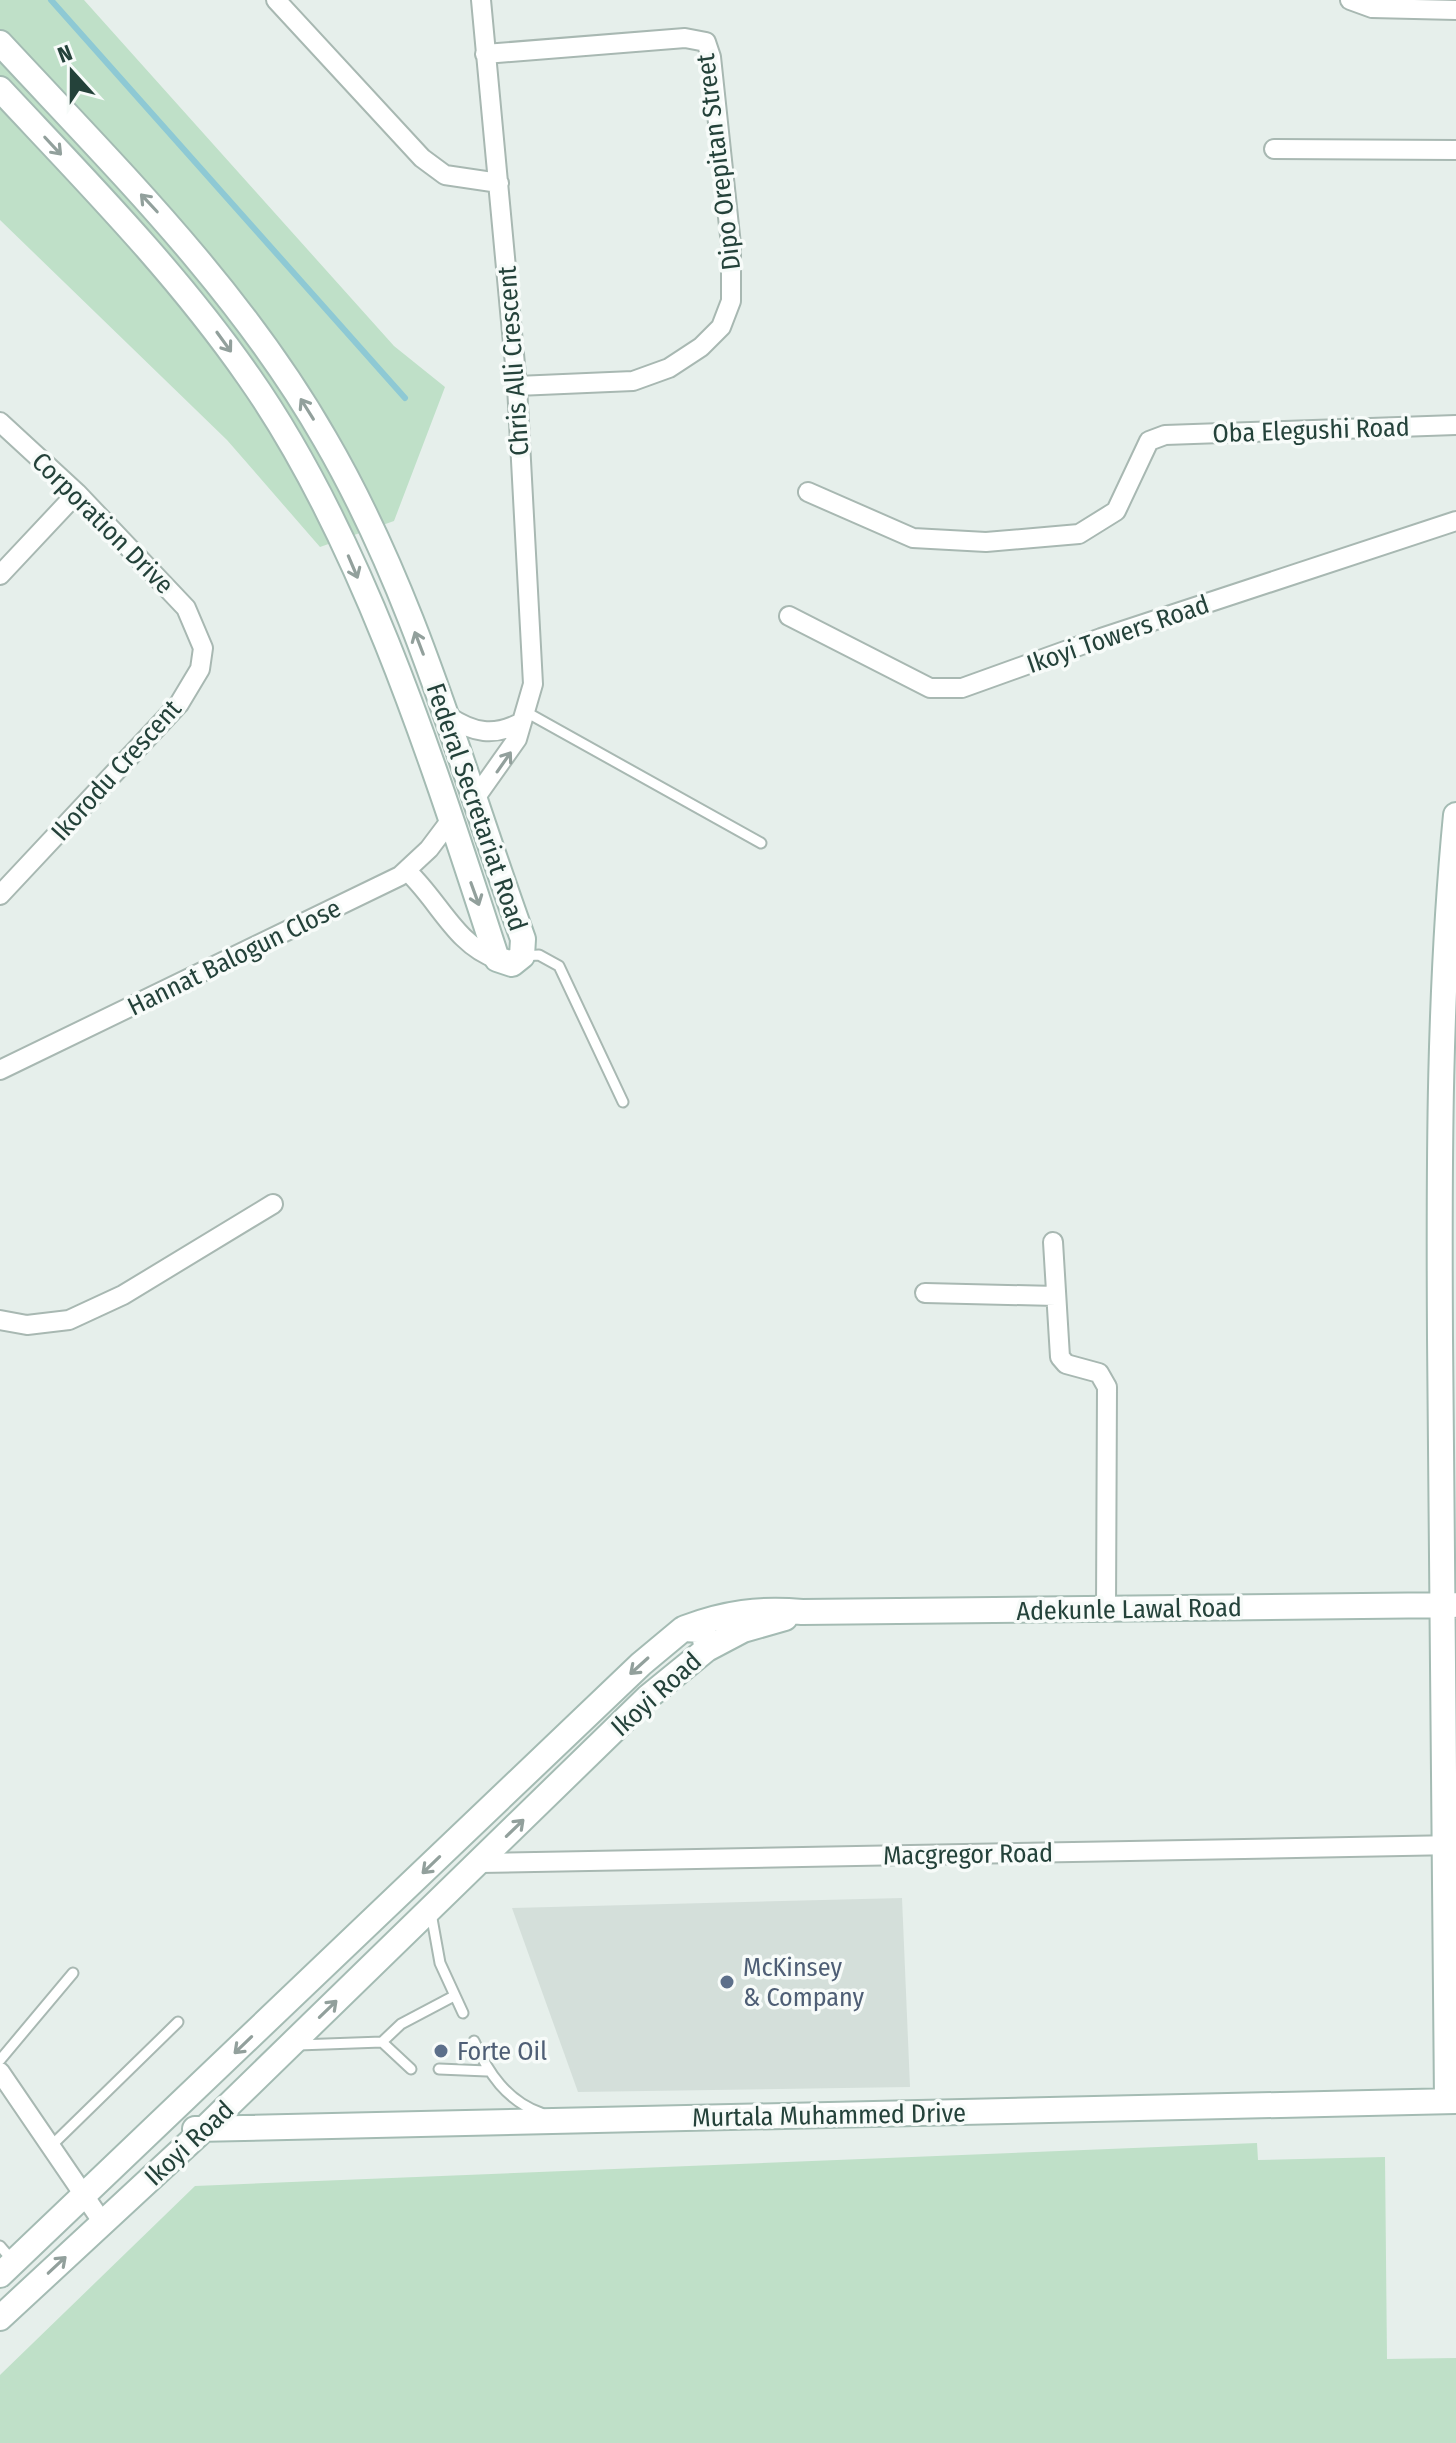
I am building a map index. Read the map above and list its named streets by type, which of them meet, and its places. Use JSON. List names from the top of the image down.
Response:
{
  "streets": {
    "main road": [
      "Federal Secretariat Road",
      "Adekunle Lawal Road",
      "Ikoyi Road",
      "Murtala Muhammed Drive"
    ],
    "street": [
      "Dipo Orepitan Street",
      "Chris Alli Crescent",
      "Oba Elegushi Road",
      "Corporation Drive",
      "Ikoyi Towers Road",
      "Ikorodu Crescent",
      "Hannat Balogun Close",
      "Macgregor Road"
    ]
  },
  "crossings": [
    ["Dipo Orepitan Street", "Chris Alli Crescent"],
    ["Chris Alli Crescent", "Federal Secretariat Road"],
    ["Corporation Drive", "Ikorodu Crescent"],
    ["Federal Secretariat Road", "Hannat Balogun Close"],
    ["Ikoyi Road", "Macgregor Road"],
    ["Ikoyi Road", "Murtala Muhammed Drive"]
  ],
  "places": ["McKinsey & Company", "Forte Oil"],
  "north": "top"
}
